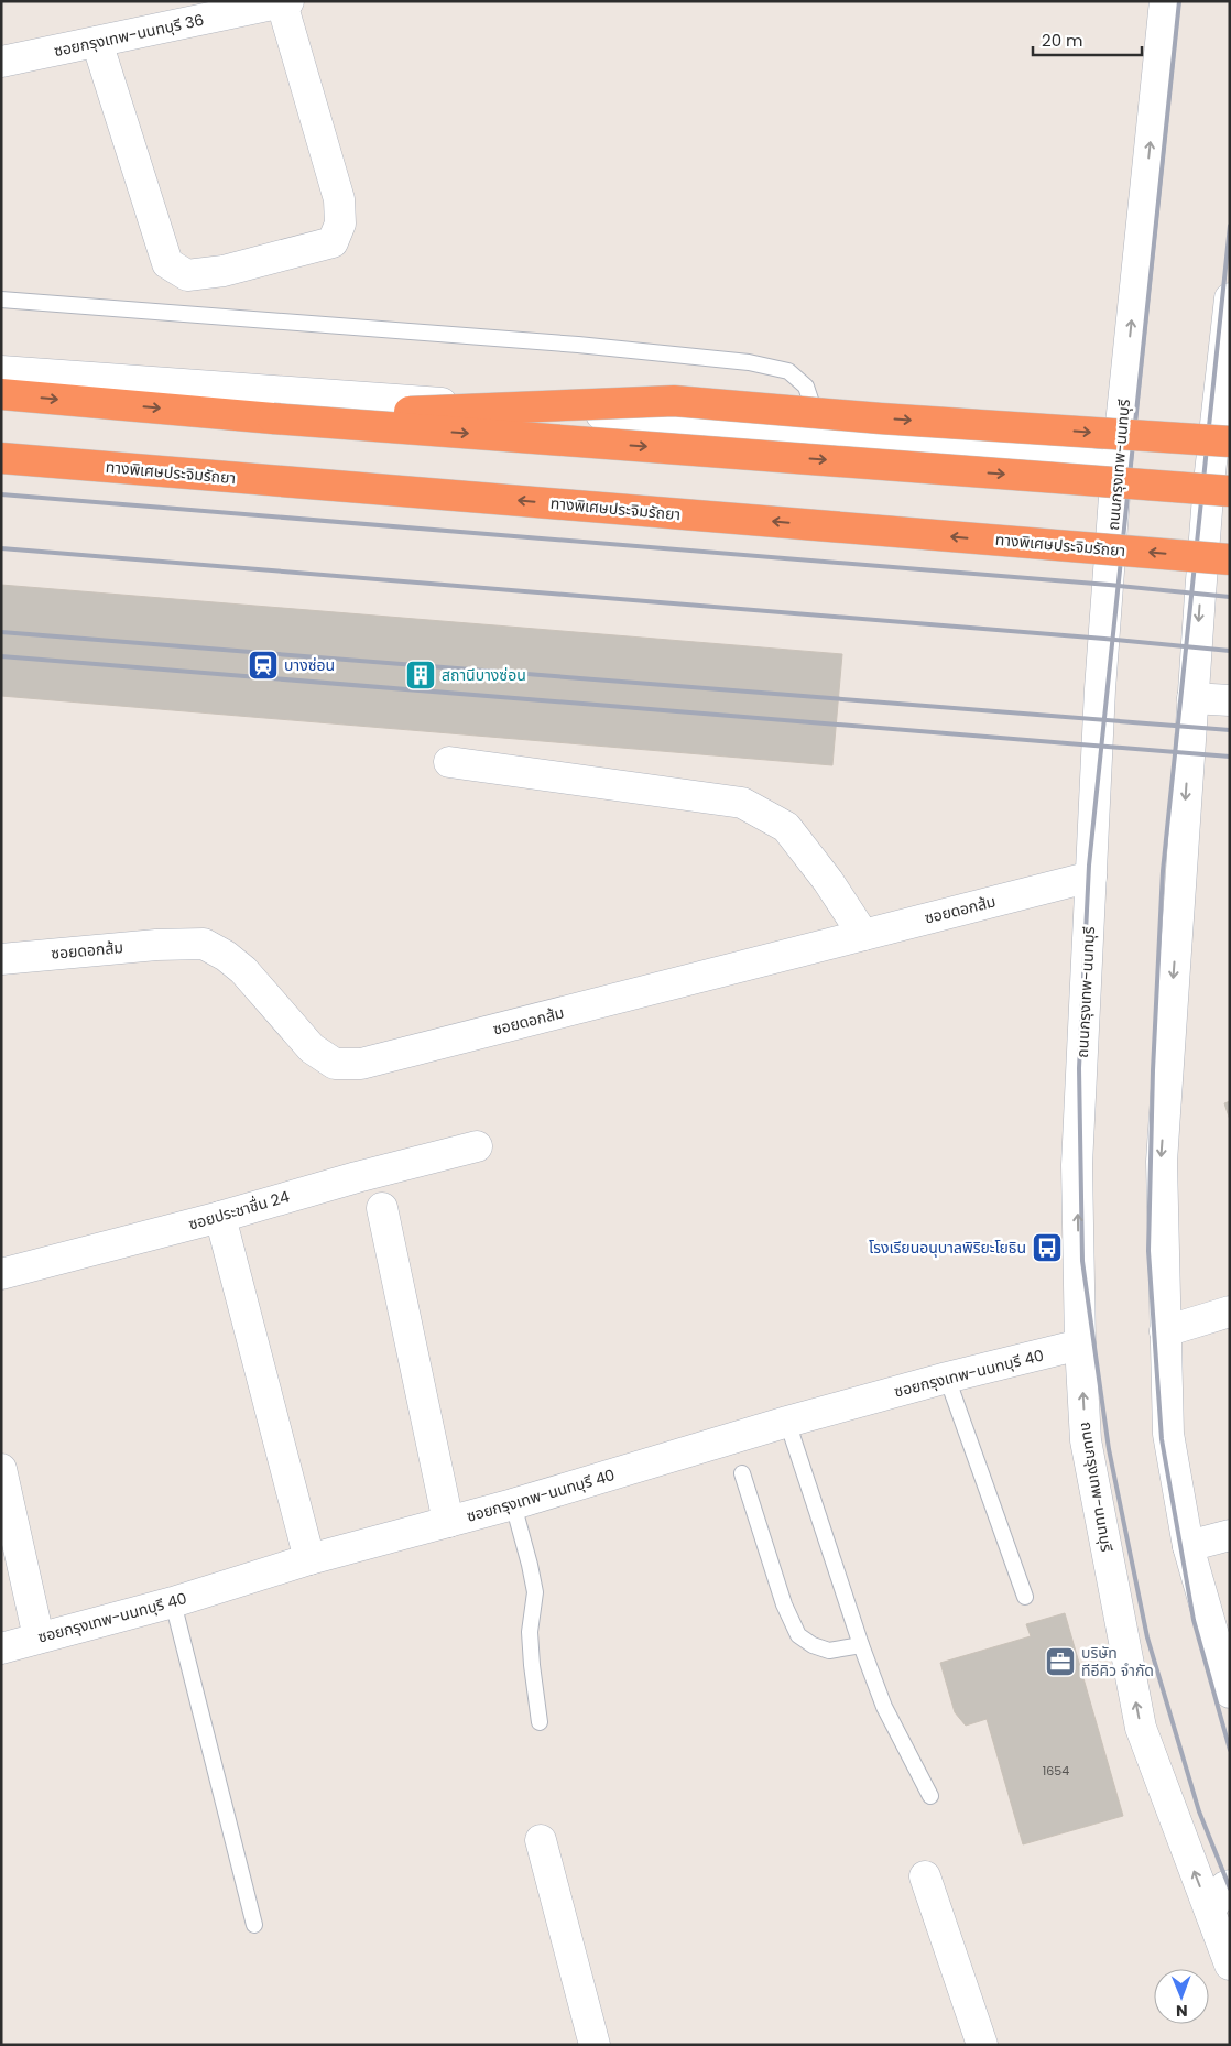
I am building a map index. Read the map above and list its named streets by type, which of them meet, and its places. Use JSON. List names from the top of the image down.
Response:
{
  "streets": {
    "highway": ["ทางพิเศษประจิมรัถยา"],
    "street": [
      "ซอยกรุงเทพ-นนทบุรี 36",
      "ถนนกรุงเทพ-นนทบุรี",
      "ซอยดอกส้ม",
      "ซอยประชาชื่น 24",
      "ซอยกรุงเทพ-นนทบุรี 40"
    ]
  },
  "crossings": [
    ["ถนนกรุงเทพ-นนทบุรี", "ซอยดอกส้ม"],
    ["ถนนกรุงเทพ-นนทบุรี", "ซอยกรุงเทพ-นนทบุรี 40"]
  ],
  "places": {
    "station": ["บางซ่อน"],
    "building": ["สถานีบางซ่อน"],
    "bus stop": ["โรงเรียนอนุบาลพิริยะโยธิน"],
    "office": ["บริษัท ทีอีคิว จำกัด"]
  },
  "house_numbers": ["1654"],
  "scale_bar": "20 m",
  "north": "bottom"
}
